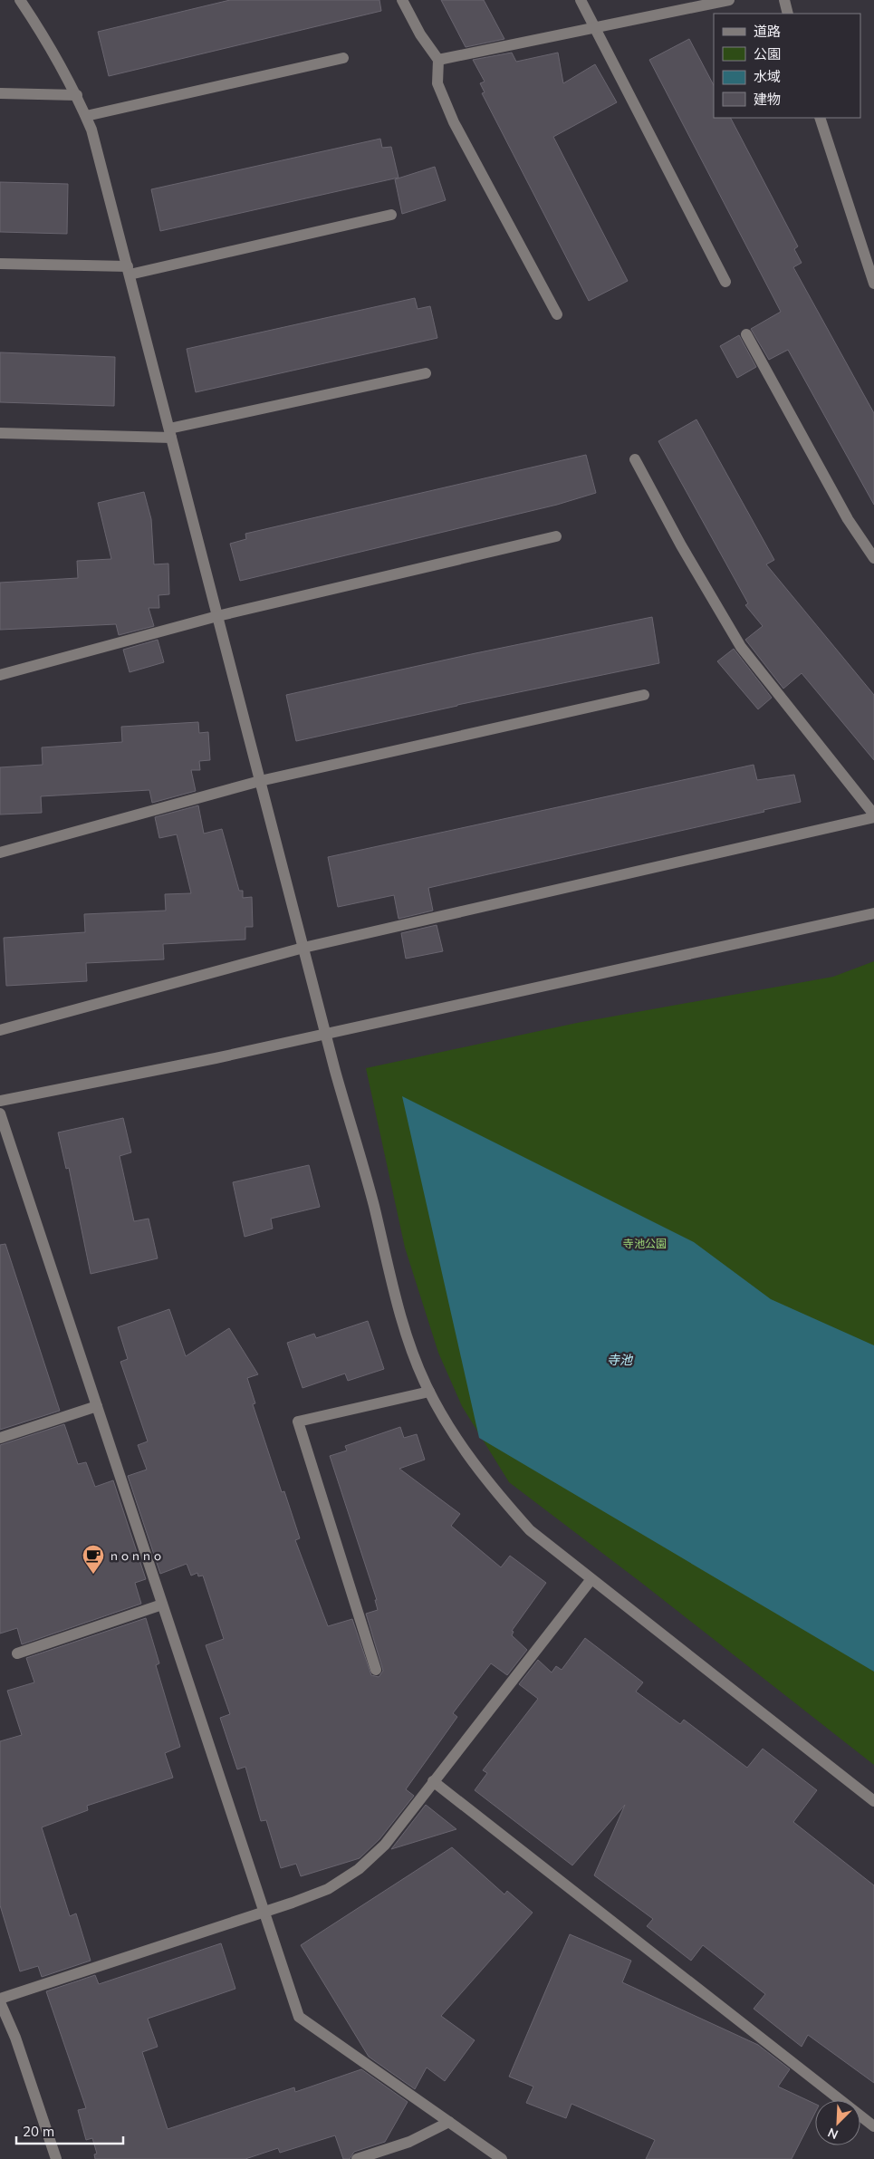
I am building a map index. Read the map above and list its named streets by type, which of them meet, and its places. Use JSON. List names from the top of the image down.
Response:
{
  "water": ["寺池"],
  "parks": ["寺池公園"],
  "places": {
    "cafe": ["ｎｏｎｎｏ"]
  },
  "legend": [
    "道路",
    "公園",
    "水域",
    "建物"
  ],
  "scale_bar": "20 m",
  "north": "bottom left"
}
